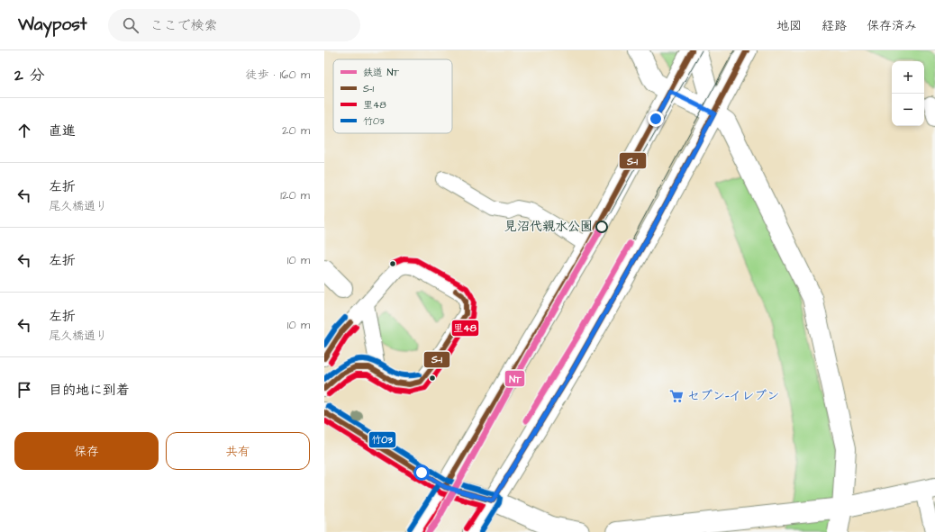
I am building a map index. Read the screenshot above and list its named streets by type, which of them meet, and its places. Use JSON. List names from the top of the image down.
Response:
{
  "places": {
    "other": ["見沼代親水公園"],
    "supermarket": ["セブン-イレブン"]
  },
  "lines": [
    "transit line S-1",
    "rail line NT",
    "transit line 里48",
    "transit line 竹03"
  ],
  "legend": [
    "鉄道 NT",
    "S-1",
    "里48",
    "竹03"
  ],
  "page": {
    "header": "Waypost",
    "search": "ここで検索",
    "nav": ["地図", "経路", "保存済み"],
    "heading": ["2 分", "徒歩 · 160 m"],
    "map_buttons": ["+", "−"],
    "list": [
      ["直進", "20 m"],
      ["左折", "尾久橋通り", "120 m"],
      ["左折", "10 m"],
      ["左折", "尾久橋通り", "10 m"],
      "目的地に到着"
    ],
    "buttons": ["保存", "共有"]
  }
}
